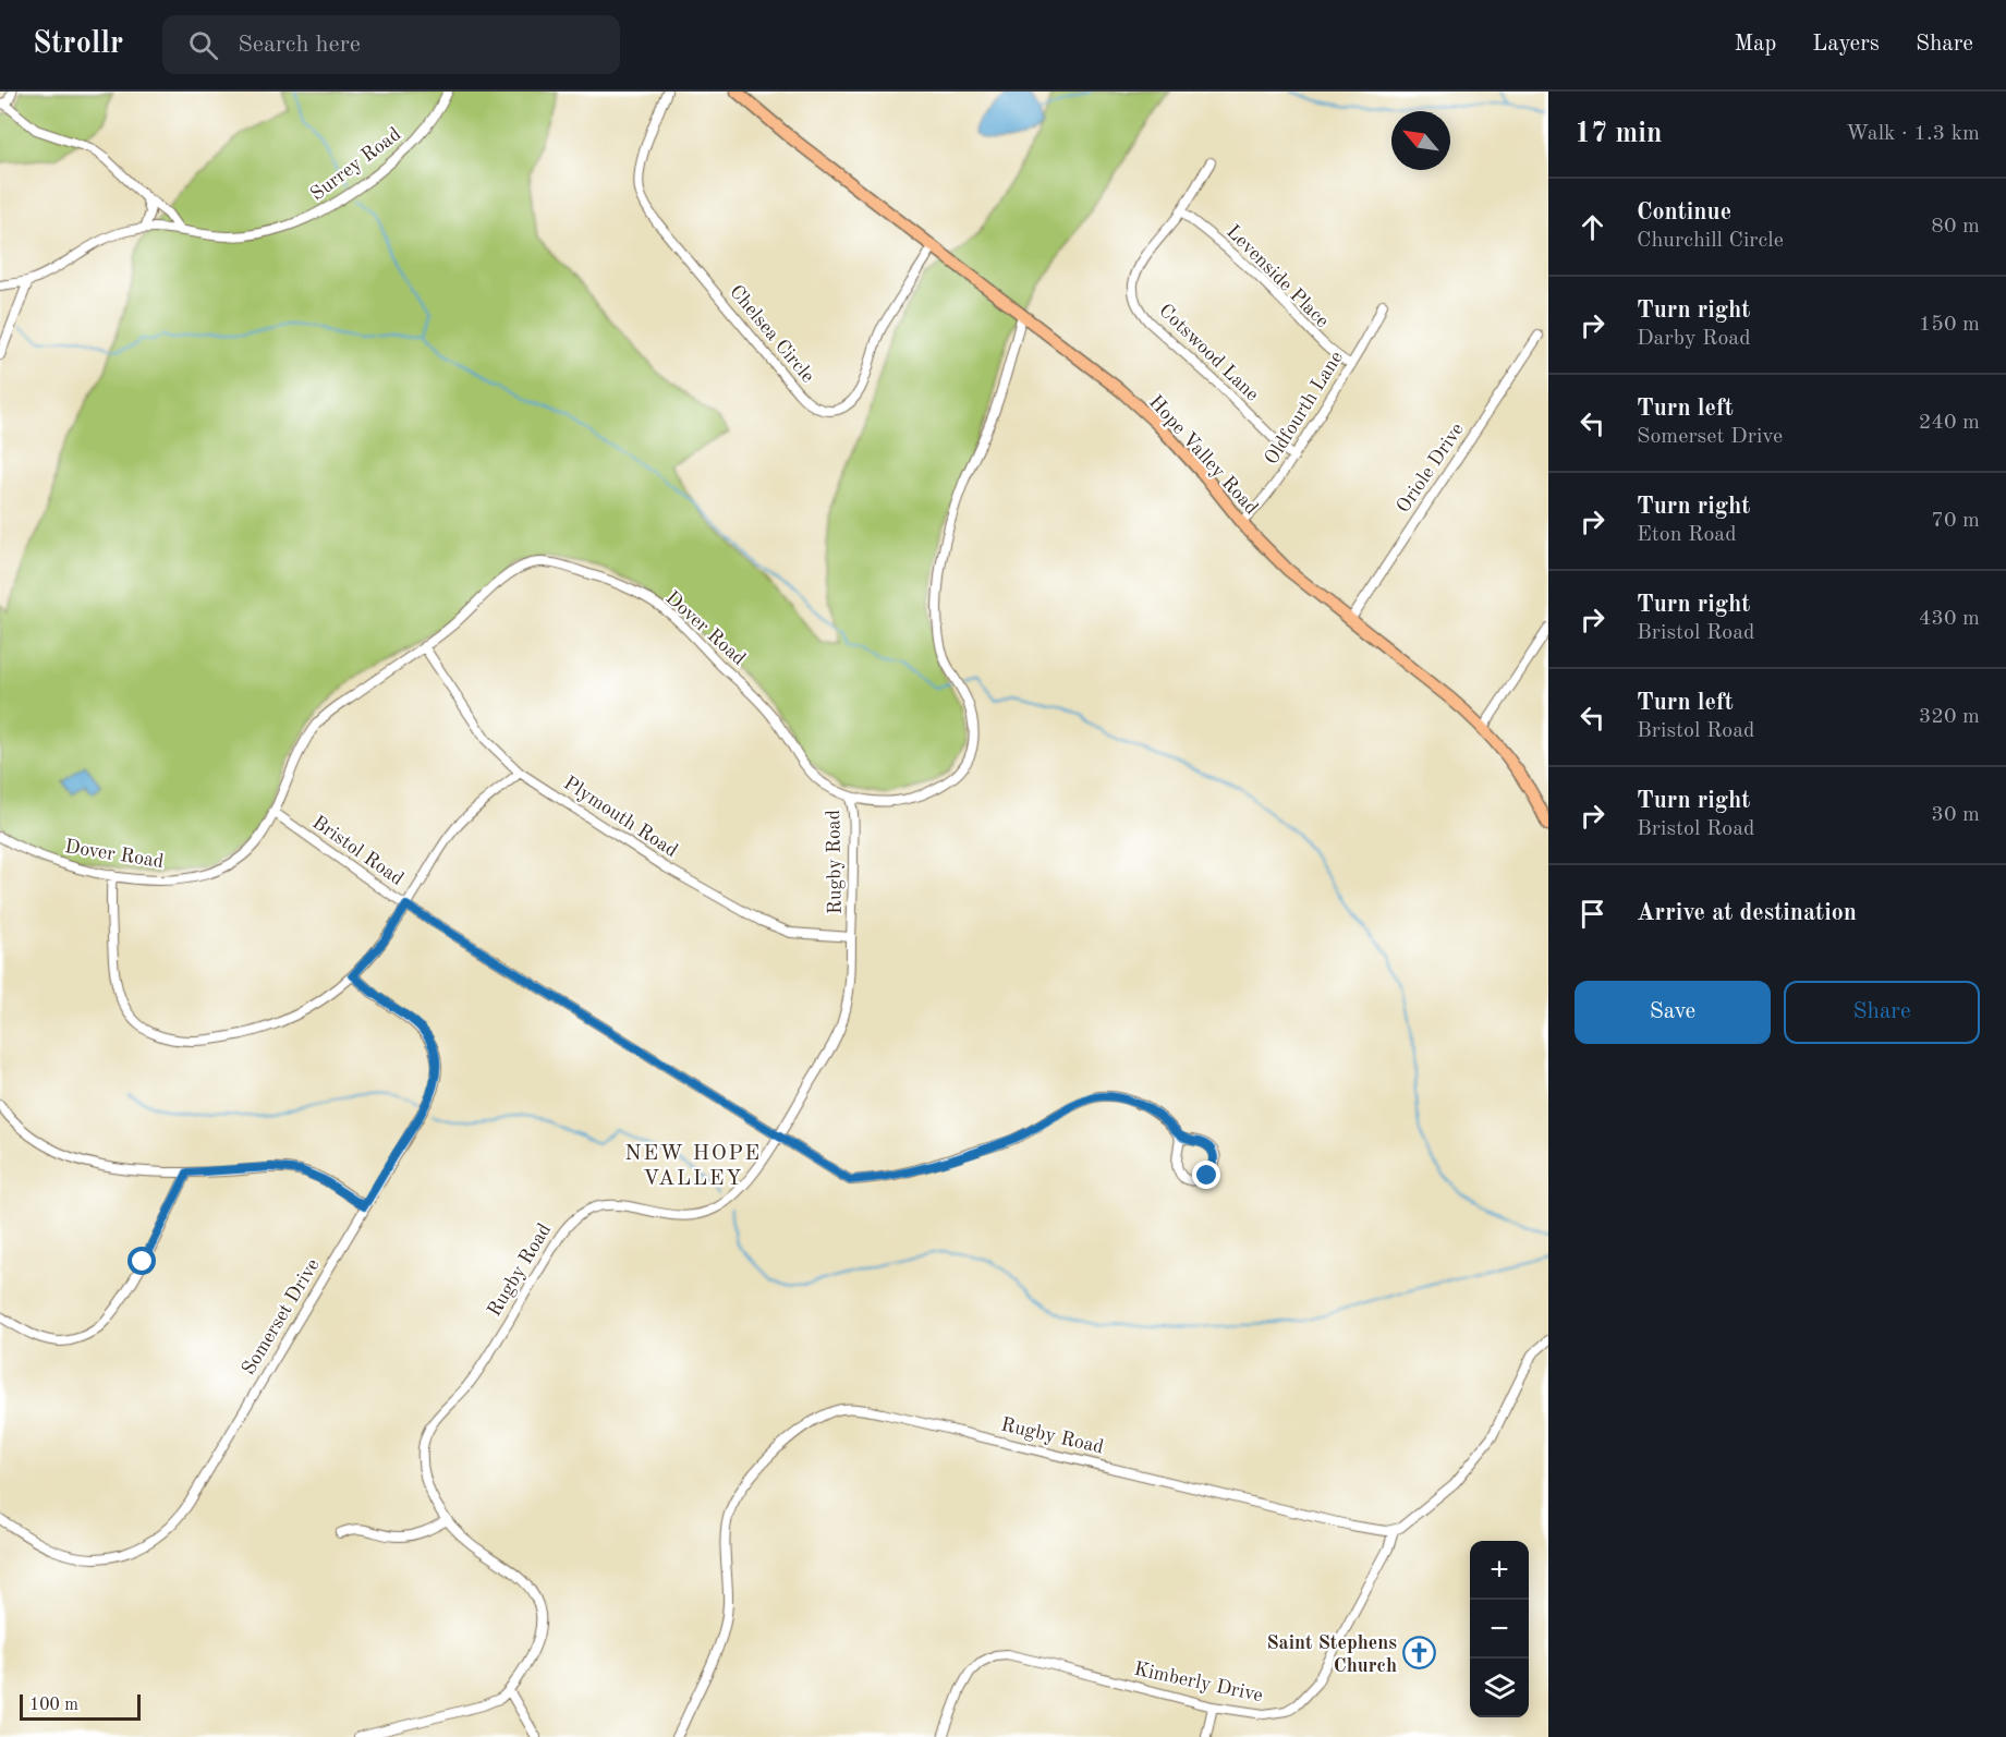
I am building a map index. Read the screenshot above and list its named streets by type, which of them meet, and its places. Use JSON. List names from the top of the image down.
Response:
{
  "streets": {
    "main road": ["Hope Valley Road"],
    "street": [
      "Surrey Road",
      "Levenside Place",
      "Chelsea Circle",
      "Cotswood Lane",
      "Oldfourth Lane",
      "Oriole Drive",
      "Dover Road",
      "Plymouth Road",
      "Bristol Road",
      "Rugby Road",
      "Somerset Drive",
      "Kimberly Drive"
    ]
  },
  "crossings": [
    ["Levenside Place", "Cotswood Lane"],
    ["Levenside Place", "Oldfourth Lane"],
    ["Chelsea Circle", "Hope Valley Road"],
    ["Cotswood Lane", "Oldfourth Lane"],
    ["Oldfourth Lane", "Hope Valley Road"],
    ["Hope Valley Road", "Oriole Drive"],
    ["Hope Valley Road", "Dover Road"],
    ["Dover Road", "Plymouth Road"],
    ["Dover Road", "Bristol Road"],
    ["Dover Road", "Rugby Road"],
    ["Plymouth Road", "Rugby Road"],
    ["Bristol Road", "Rugby Road"],
    ["Rugby Road", "Kimberly Drive"]
  ],
  "districts": ["NEW HOPE VALLEY"],
  "places": {
    "church": ["Saint Stephens Church"]
  },
  "scale_bar": "100 m",
  "north": "top left",
  "page": {
    "header": "Strollr",
    "search": "Search here",
    "nav": ["Map", "Layers", "Share"],
    "heading": ["17 min", "Walk · 1.3 km"],
    "list": [
      ["Continue", "Churchill Circle", "80 m"],
      ["Turn right", "Darby Road", "150 m"],
      ["Turn left", "Somerset Drive", "240 m"],
      ["Turn right", "Eton Road", "70 m"],
      ["Turn right", "Bristol Road", "430 m"],
      ["Turn left", "Bristol Road", "320 m"],
      ["Turn right", "Bristol Road", "30 m"],
      "Arrive at destination"
    ],
    "buttons": ["Save", "Share"],
    "map_buttons": ["+", "−"],
    "scale": "100 m"
  }
}
